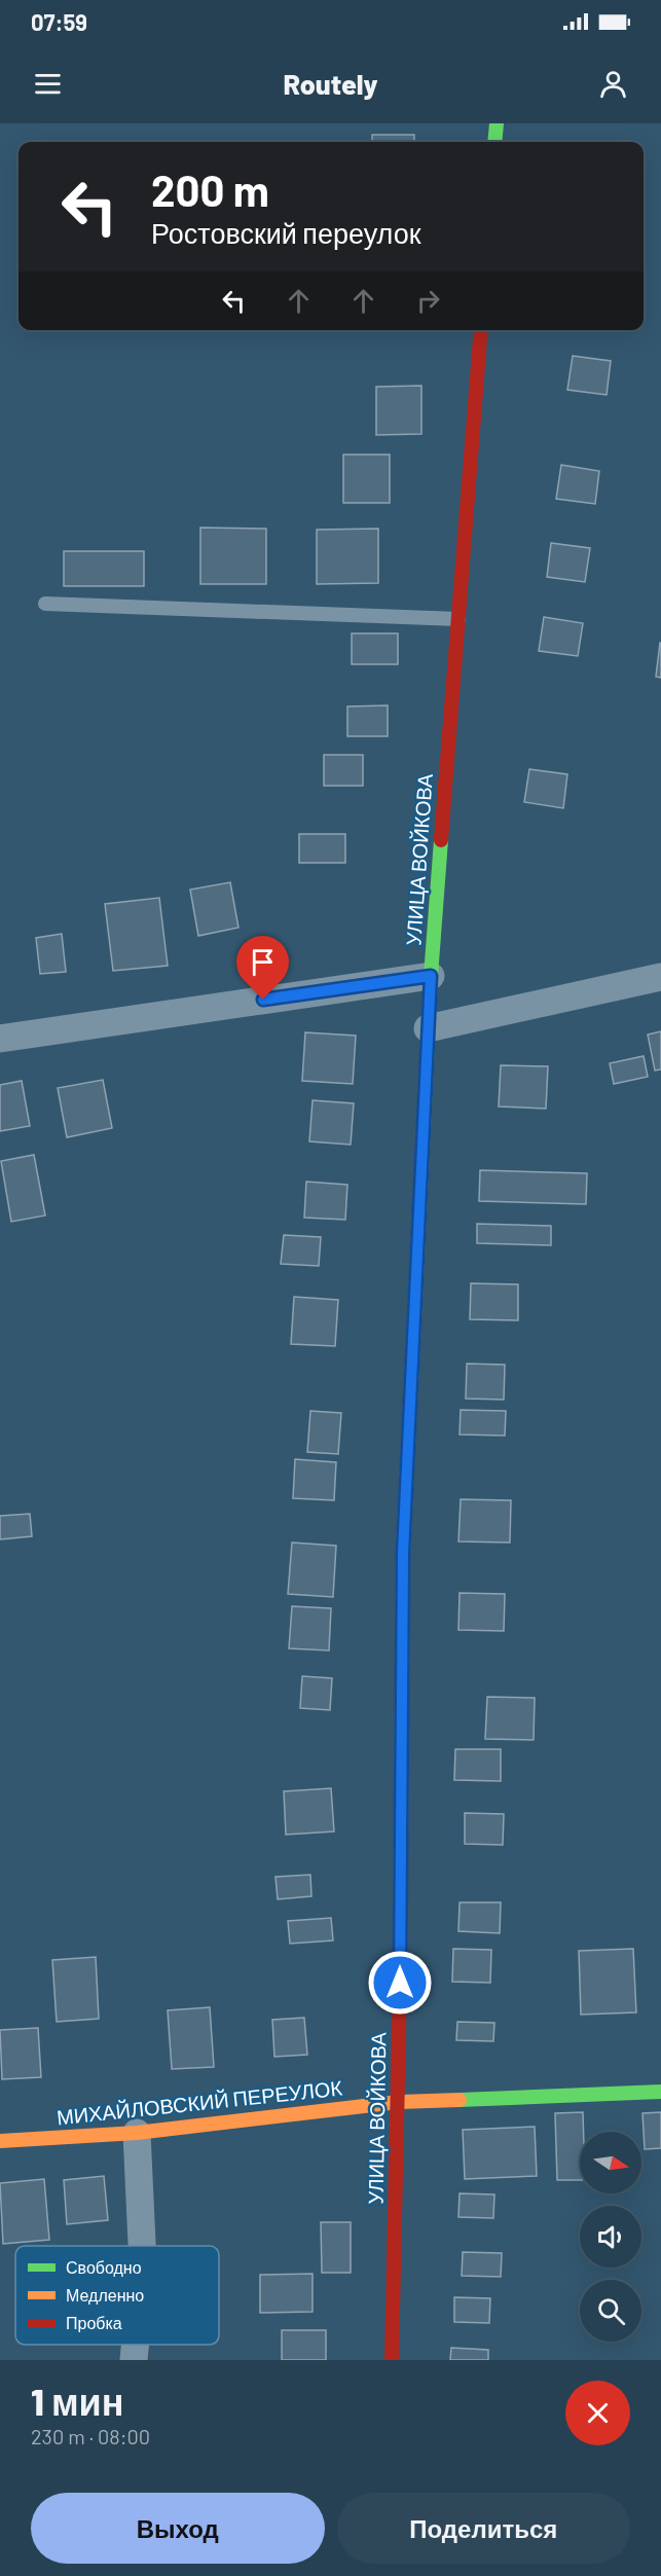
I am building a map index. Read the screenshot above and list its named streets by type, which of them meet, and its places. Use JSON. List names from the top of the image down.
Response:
{
  "streets": {
    "main road": ["УЛИЦА ВОЙКОВА", "МИХАЙЛОВСКИЙ ПЕРЕУЛОК"]
  },
  "crossings": [
    ["УЛИЦА ВОЙКОВА", "МИХАЙЛОВСКИЙ ПЕРЕУЛОК"]
  ],
  "legend": ["Свободно", "Медленно", "Пробка"],
  "north": "right",
  "page": {
    "status": "07:59",
    "header": "Routely",
    "turn": ["200 m", "Ростовский переулок"],
    "heading": ["1 мин", "230 m · 08:00"],
    "buttons": ["Выход", "Поделиться"]
  }
}
